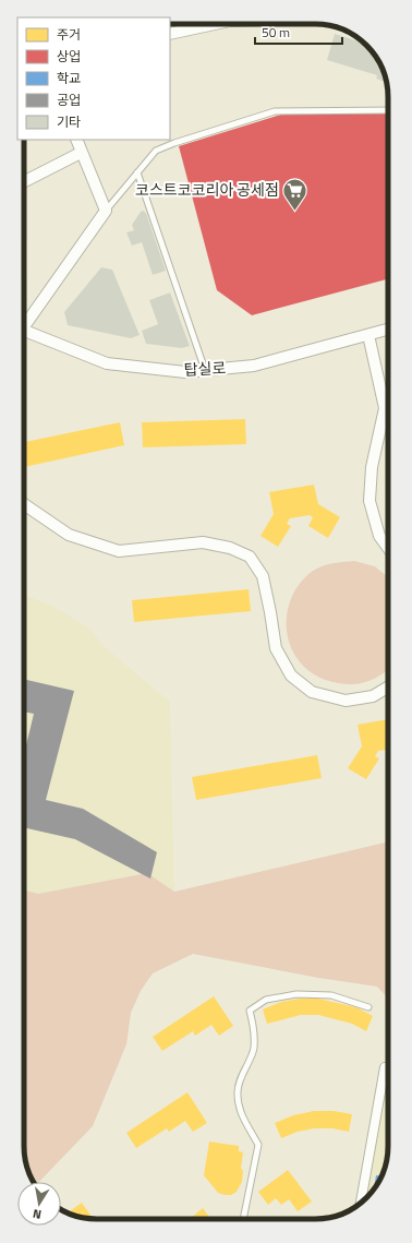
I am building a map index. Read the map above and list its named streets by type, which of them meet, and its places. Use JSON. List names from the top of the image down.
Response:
{
  "streets": {
    "street": ["탑실로"]
  },
  "places": {
    "supermarket": ["코스트코코리아 공세점"]
  },
  "legend": [
    "주거",
    "상업",
    "학교",
    "공업",
    "기타"
  ],
  "scale_bar": "50 m",
  "north": "bottom"
}
